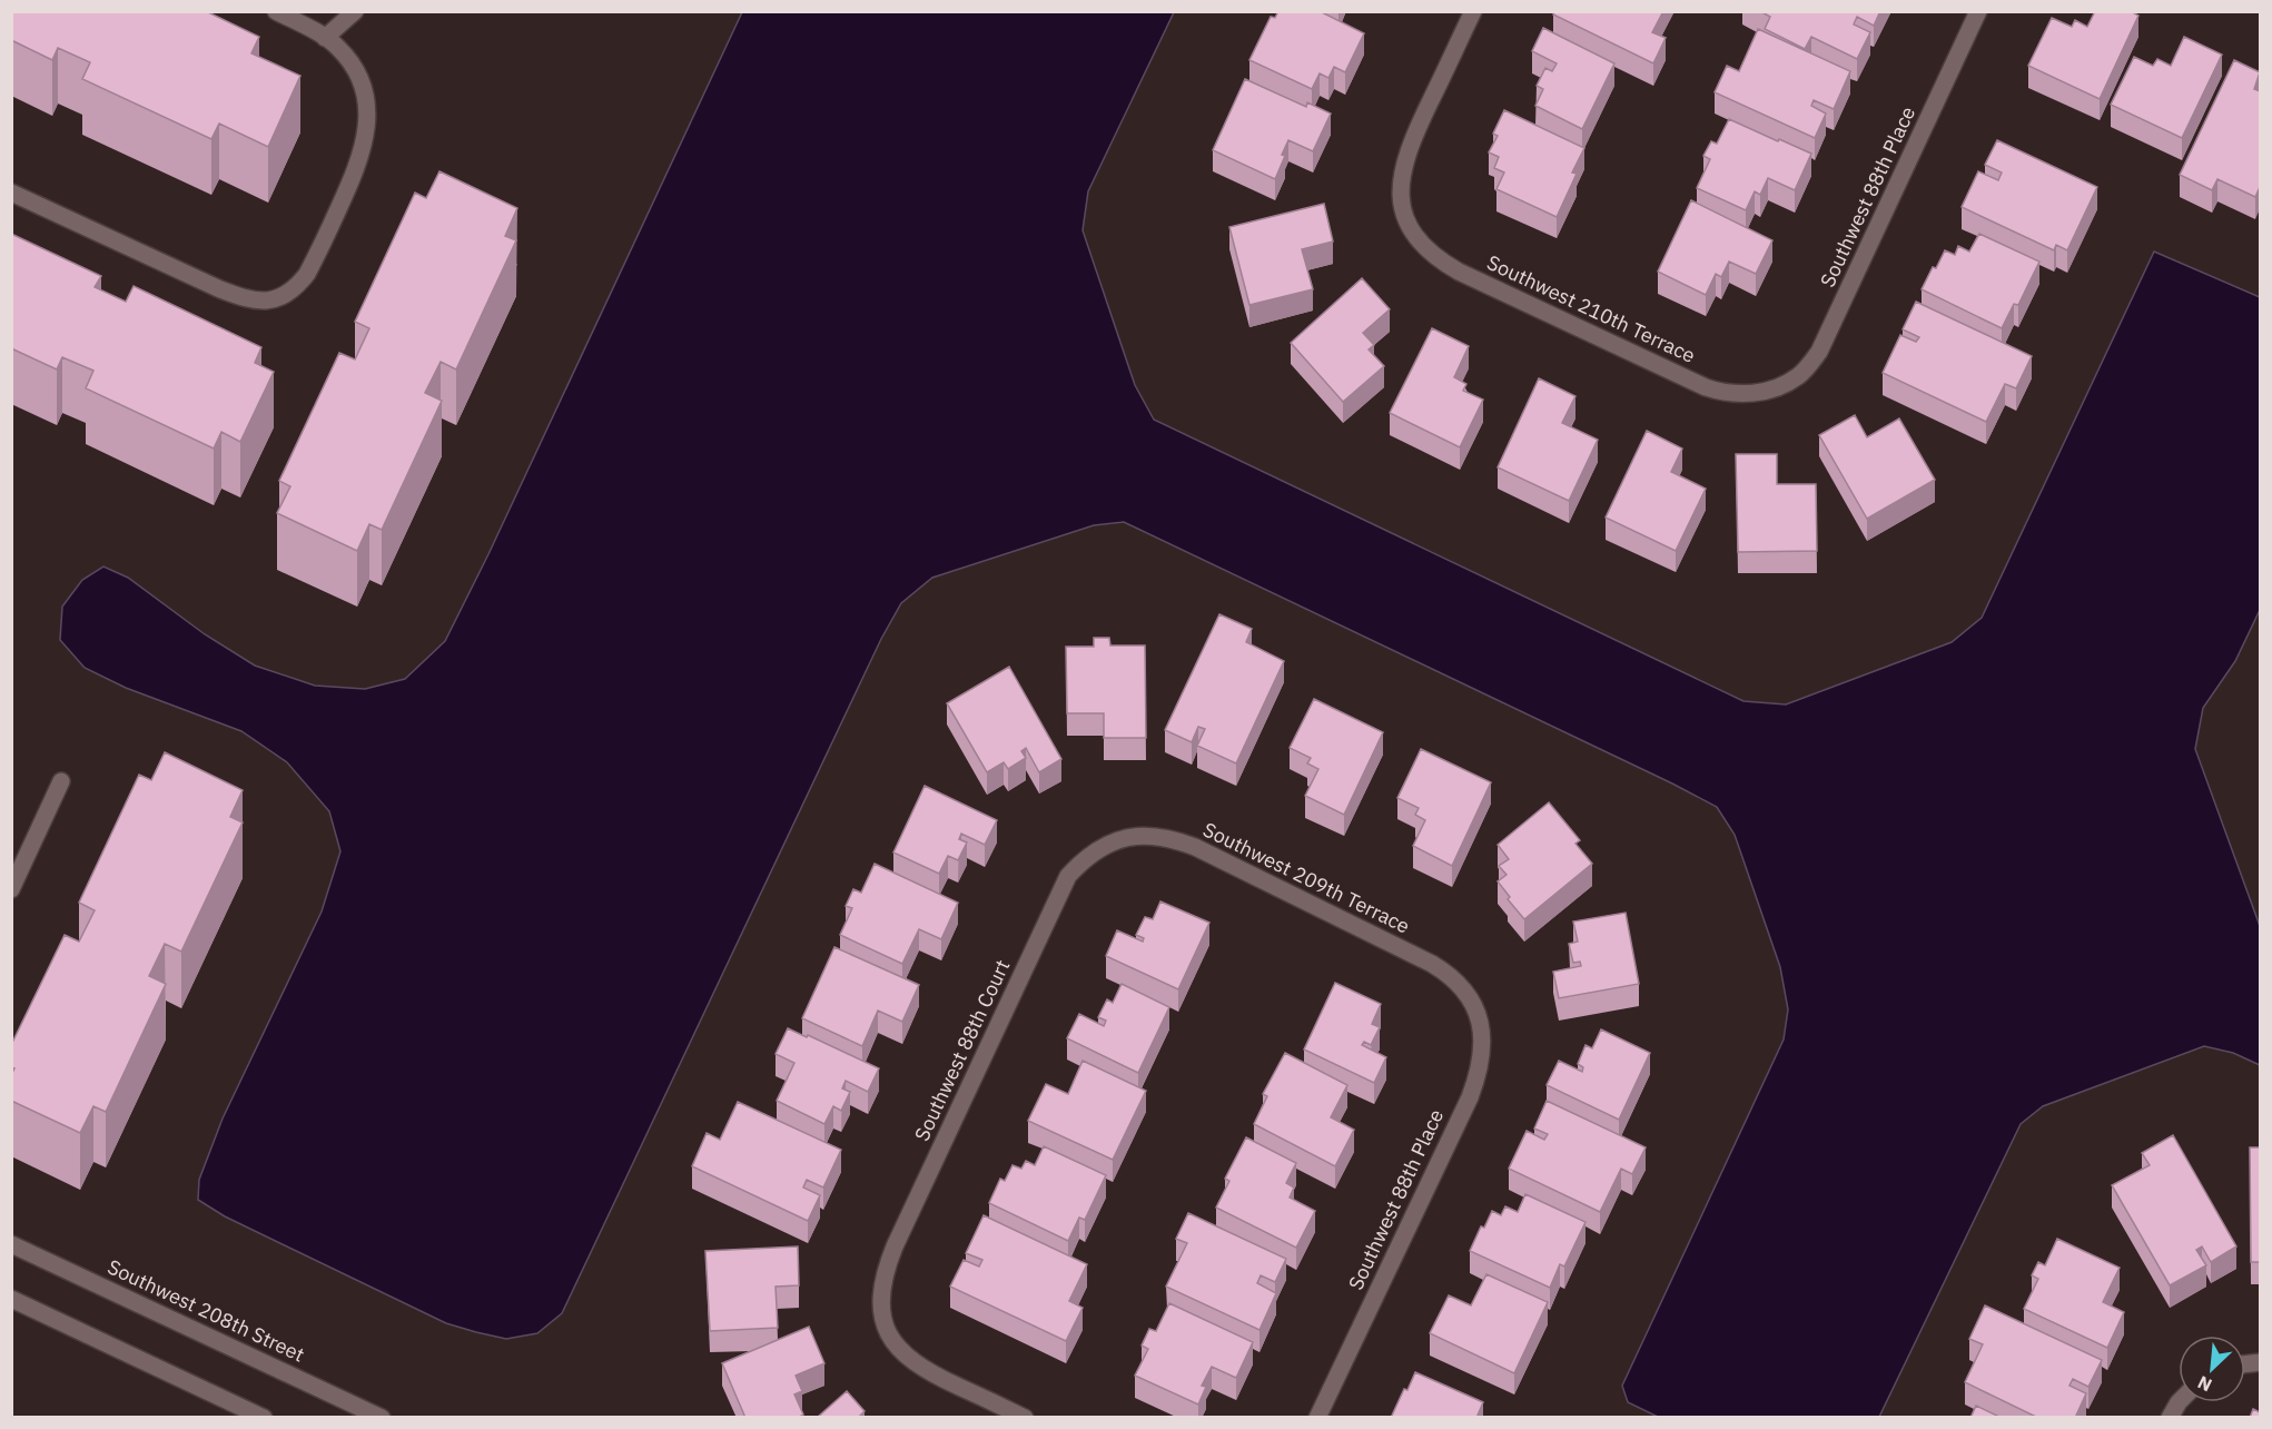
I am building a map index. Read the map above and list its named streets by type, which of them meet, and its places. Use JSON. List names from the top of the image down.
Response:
{
  "streets": {
    "street": [
      "Southwest 88th Place",
      "Southwest 210th Terrace",
      "Southwest 209th Terrace",
      "Southwest 88th Court",
      "Southwest 208th Street"
    ]
  },
  "crossings": [
    ["Southwest 88th Place", "Southwest 210th Terrace"],
    ["Southwest 88th Place", "Southwest 209th Terrace"],
    ["Southwest 209th Terrace", "Southwest 88th Court"]
  ],
  "north": "bottom left"
}
